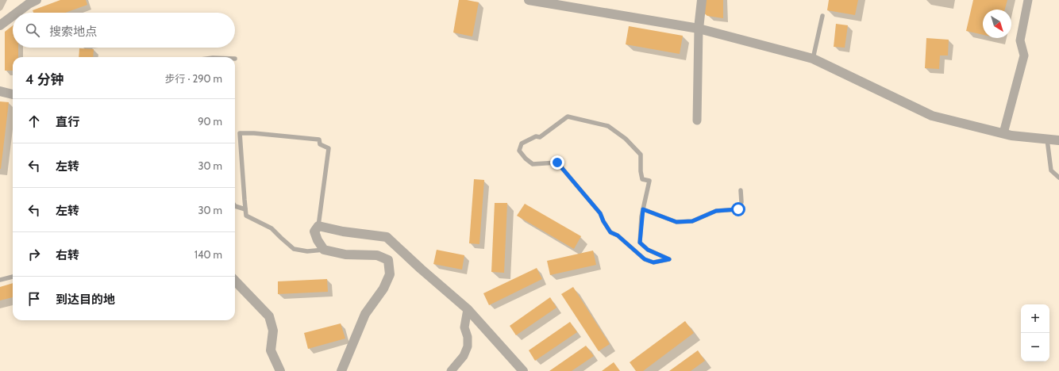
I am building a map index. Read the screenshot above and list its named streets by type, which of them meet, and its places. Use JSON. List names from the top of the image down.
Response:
{
  "north": "bottom right",
  "page": {
    "search": "搜索地点",
    "heading": ["4 分钟", "步行 · 290 m"],
    "list": [
      ["直行", "90 m"],
      ["左转", "30 m"],
      ["左转", "30 m"],
      ["右转", "140 m"],
      "到达目的地"
    ],
    "map_buttons": ["+", "−"]
  }
}
